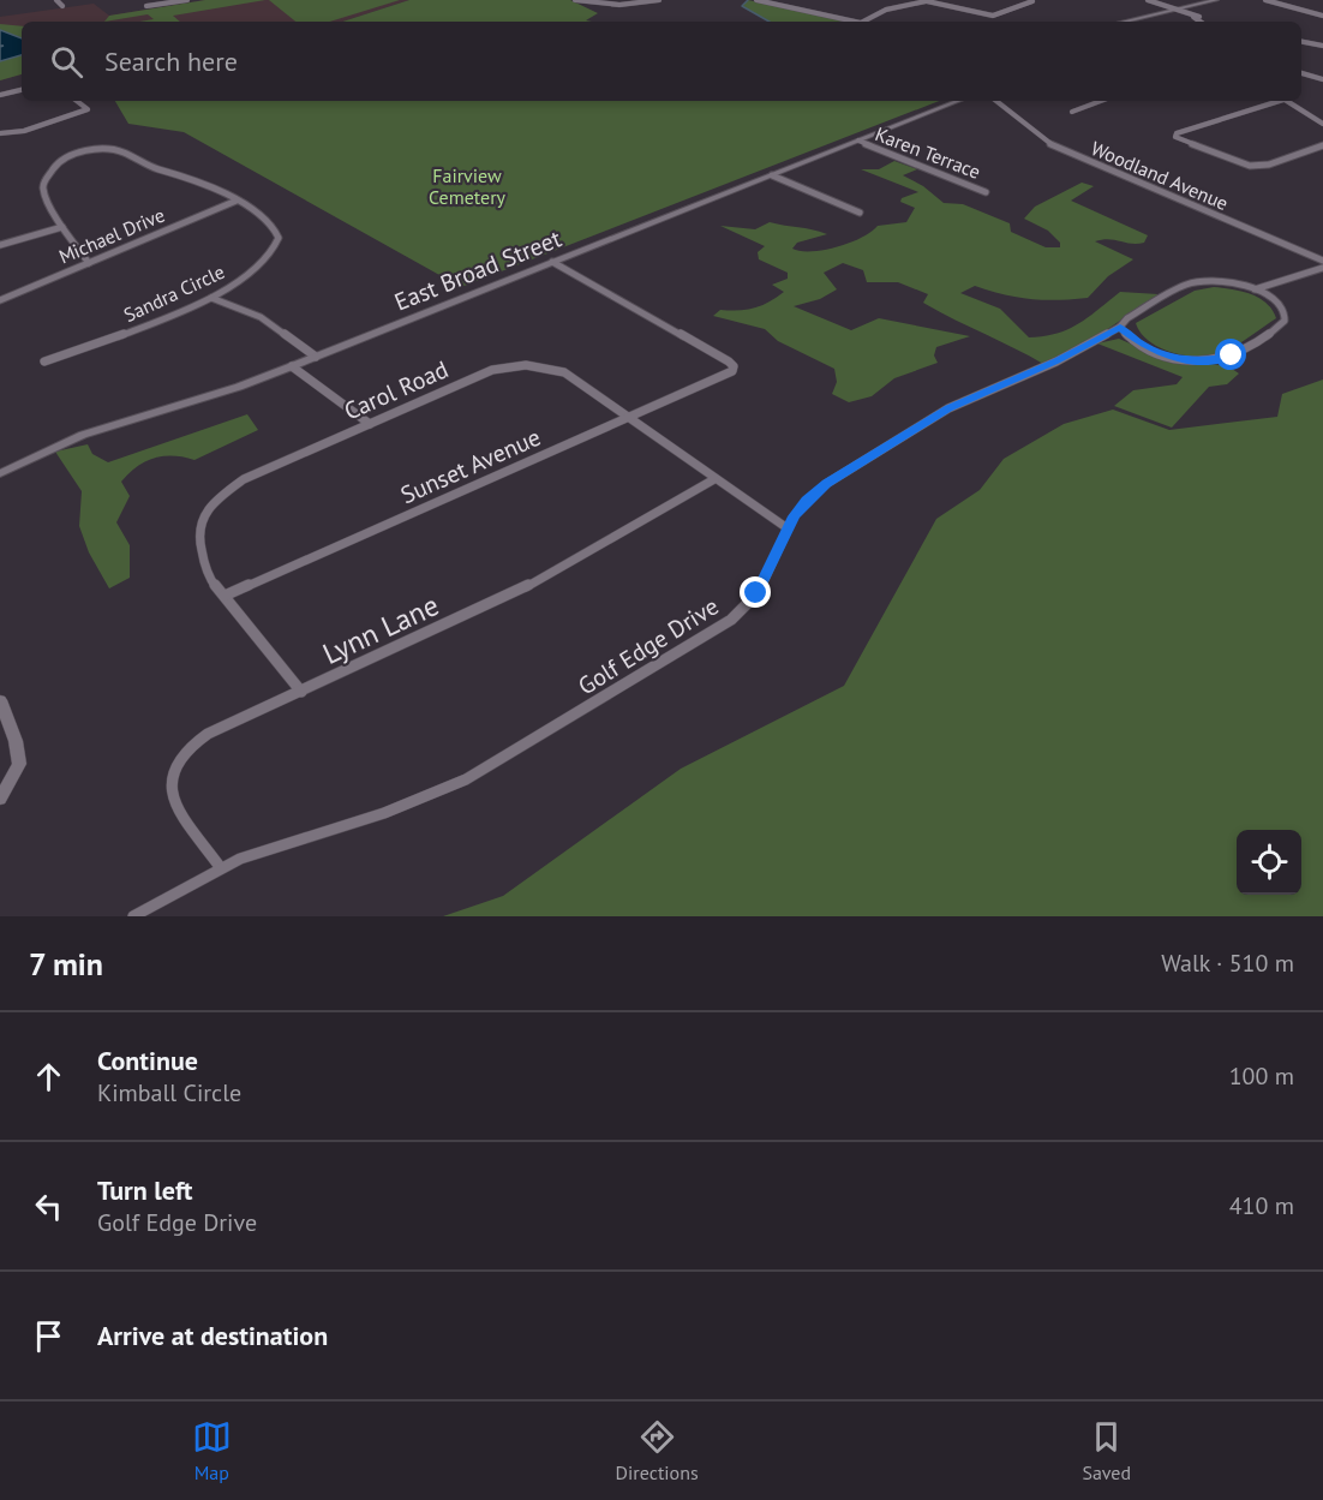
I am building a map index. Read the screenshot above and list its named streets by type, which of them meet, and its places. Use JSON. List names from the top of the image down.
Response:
{
  "streets": {
    "street": [
      "Karen Terrace",
      "Woodland Avenue",
      "Michael Drive",
      "East Broad Street",
      "Sandra Circle",
      "Carol Road",
      "Sunset Avenue",
      "Lynn Lane",
      "Golf Edge Drive"
    ]
  },
  "crossings": [
    ["Karen Terrace", "East Broad Street"],
    ["Michael Drive", "Sandra Circle"],
    ["East Broad Street", "Sunset Avenue"],
    ["Carol Road", "Sunset Avenue"],
    ["Carol Road", "Lynn Lane"],
    ["Carol Road", "Golf Edge Drive"],
    ["Lynn Lane", "Golf Edge Drive"]
  ],
  "parks": ["Fairview Cemetery"],
  "page": {
    "search": "Search here",
    "heading": ["7 min", "Walk · 510 m"],
    "list": [
      ["Continue", "Kimball Circle", "100 m"],
      ["Turn left", "Golf Edge Drive", "410 m"],
      "Arrive at destination"
    ],
    "nav": ["Map", "Directions", "Saved"]
  }
}
